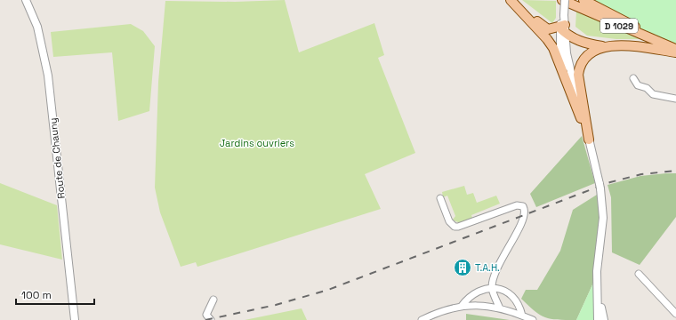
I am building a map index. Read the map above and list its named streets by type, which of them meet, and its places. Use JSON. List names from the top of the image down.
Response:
{
  "streets": {
    "main road": ["D 1029"],
    "street": ["Route de Chauny"]
  },
  "parks": ["Jardins ouvriers"],
  "places": {
    "building": ["T.A.H."]
  },
  "scale_bar": "100 m"
}
